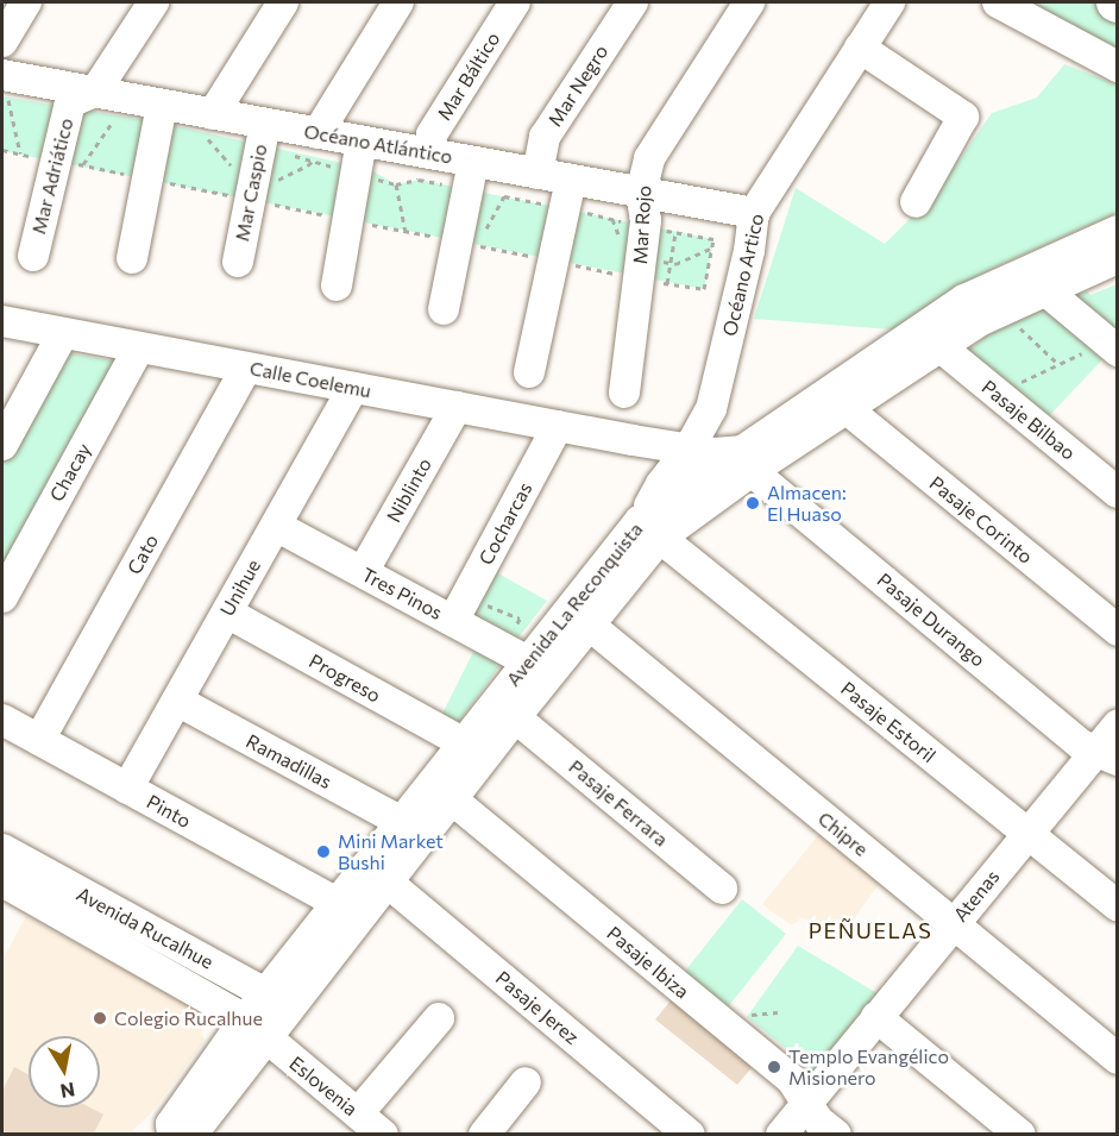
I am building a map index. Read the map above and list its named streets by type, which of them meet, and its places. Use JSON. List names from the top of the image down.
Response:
{
  "streets": {
    "street": [
      "Mar Báltico",
      "Mar Negro",
      "Océano Atlántico",
      "Mar Adriático",
      "Mar Caspio",
      "Mar Rojo",
      "Océano Artico",
      "Calle Coelemu",
      "Pasaje Bilbao",
      "Chacay",
      "Niblinto",
      "Pasaje Corinto",
      "Cocharcas",
      "Cato",
      "Unihue",
      "Tres Pinos",
      "Avenida La Reconquista",
      "Pasaje Durango",
      "Progreso",
      "Pasaje Estoril",
      "Ramadillas",
      "Pasaje Ferrara",
      "Pinto",
      "Chipre",
      "Atenas",
      "Avenida Rucalhue",
      "Pasaje Ibiza",
      "Pasaje Jerez",
      "Eslovenia"
    ]
  },
  "crossings": [
    ["Mar Báltico", "Océano Atlántico"],
    ["Mar Negro", "Océano Atlántico"],
    ["Océano Atlántico", "Mar Adriático"],
    ["Océano Atlántico", "Mar Caspio"],
    ["Océano Atlántico", "Mar Rojo"],
    ["Océano Atlántico", "Océano Artico"],
    ["Océano Artico", "Calle Coelemu"],
    ["Océano Artico", "Avenida La Reconquista"],
    ["Océano Artico", "Pasaje Estoril"],
    ["Calle Coelemu", "Chacay"],
    ["Calle Coelemu", "Niblinto"],
    ["Calle Coelemu", "Cocharcas"],
    ["Calle Coelemu", "Cato"],
    ["Calle Coelemu", "Unihue"],
    ["Calle Coelemu", "Avenida La Reconquista"],
    ["Calle Coelemu", "Pasaje Durango"],
    ["Pasaje Bilbao", "Avenida La Reconquista"],
    ["Niblinto", "Tres Pinos"],
    ["Pasaje Corinto", "Avenida La Reconquista"],
    ["Cocharcas", "Tres Pinos"],
    ["Cato", "Pinto"],
    ["Unihue", "Tres Pinos"],
    ["Unihue", "Progreso"],
    ["Unihue", "Ramadillas"],
    ["Unihue", "Pinto"],
    ["Tres Pinos", "Avenida La Reconquista"],
    ["Avenida La Reconquista", "Pasaje Durango"],
    ["Avenida La Reconquista", "Progreso"],
    ["Avenida La Reconquista", "Pasaje Estoril"],
    ["Avenida La Reconquista", "Ramadillas"],
    ["Avenida La Reconquista", "Pasaje Ferrara"],
    ["Avenida La Reconquista", "Pinto"],
    ["Avenida La Reconquista", "Chipre"],
    ["Avenida La Reconquista", "Avenida Rucalhue"],
    ["Avenida La Reconquista", "Pasaje Ibiza"],
    ["Avenida La Reconquista", "Pasaje Jerez"],
    ["Avenida La Reconquista", "Eslovenia"],
    ["Pasaje Durango", "Atenas"],
    ["Pasaje Estoril", "Atenas"],
    ["Chipre", "Atenas"],
    ["Atenas", "Pasaje Ibiza"],
    ["Avenida Rucalhue", "Eslovenia"]
  ],
  "districts": ["PEÑUELAS"],
  "places": [
    "Almacen: El Huaso",
    "Mini Market Bushi",
    "Colegio Rucalhue",
    "Templo Evangélico Misionero"
  ],
  "north": "bottom"
}
